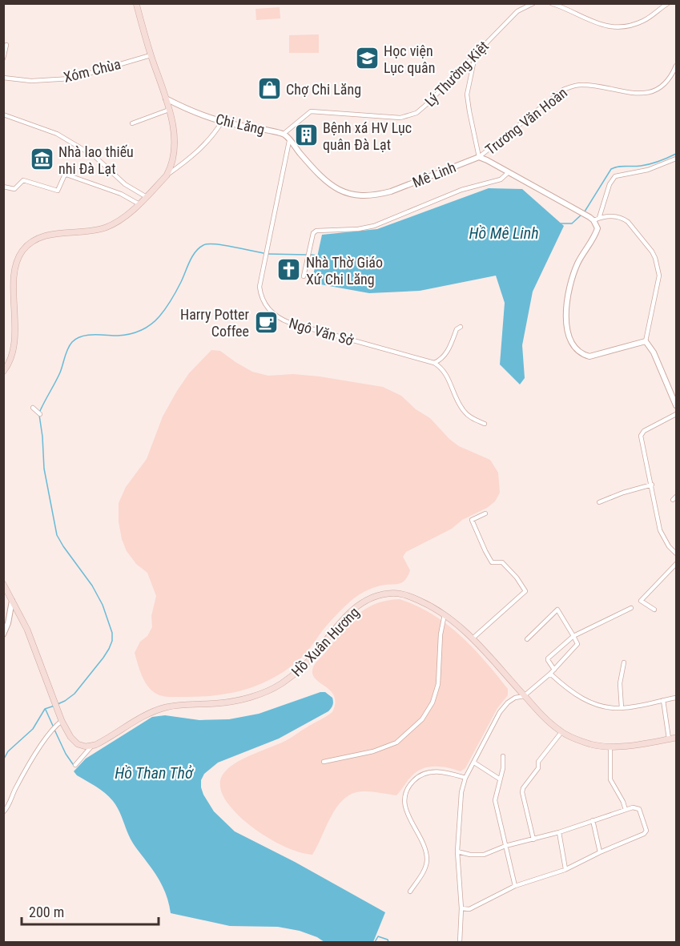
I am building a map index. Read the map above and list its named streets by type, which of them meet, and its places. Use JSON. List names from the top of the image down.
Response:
{
  "streets": {
    "main road": ["Hồ Xuân Hương"],
    "street": [
      "Xóm Chùa",
      "Lý Thường Kiệt",
      "Trương Văn Hoàn",
      "Chi Lăng",
      "Mê Linh",
      "Ngô Văn Sở"
    ]
  },
  "crossings": [
    ["Lý Thường Kiệt", "Chi Lăng"],
    ["Trương Văn Hoàn", "Mê Linh"],
    ["Chi Lăng", "Mê Linh"],
    ["Mê Linh", "Ngô Văn Sở"]
  ],
  "water": ["Hồ Mê Linh", "Hồ Than Thở"],
  "places": {
    "school or university": ["Học viện Lục quân"],
    "shop": ["Chợ Chi Lăng"],
    "building": ["Bệnh xá HV Lục quân Đà Lạt"],
    "museum": ["Nhà lao thiếu nhi Đà Lạt"],
    "church": ["Nhà Thờ Giáo Xứ Chi Lăng"],
    "cafe": ["Harry Potter Coffee"]
  },
  "scale_bar": "200 m"
}
